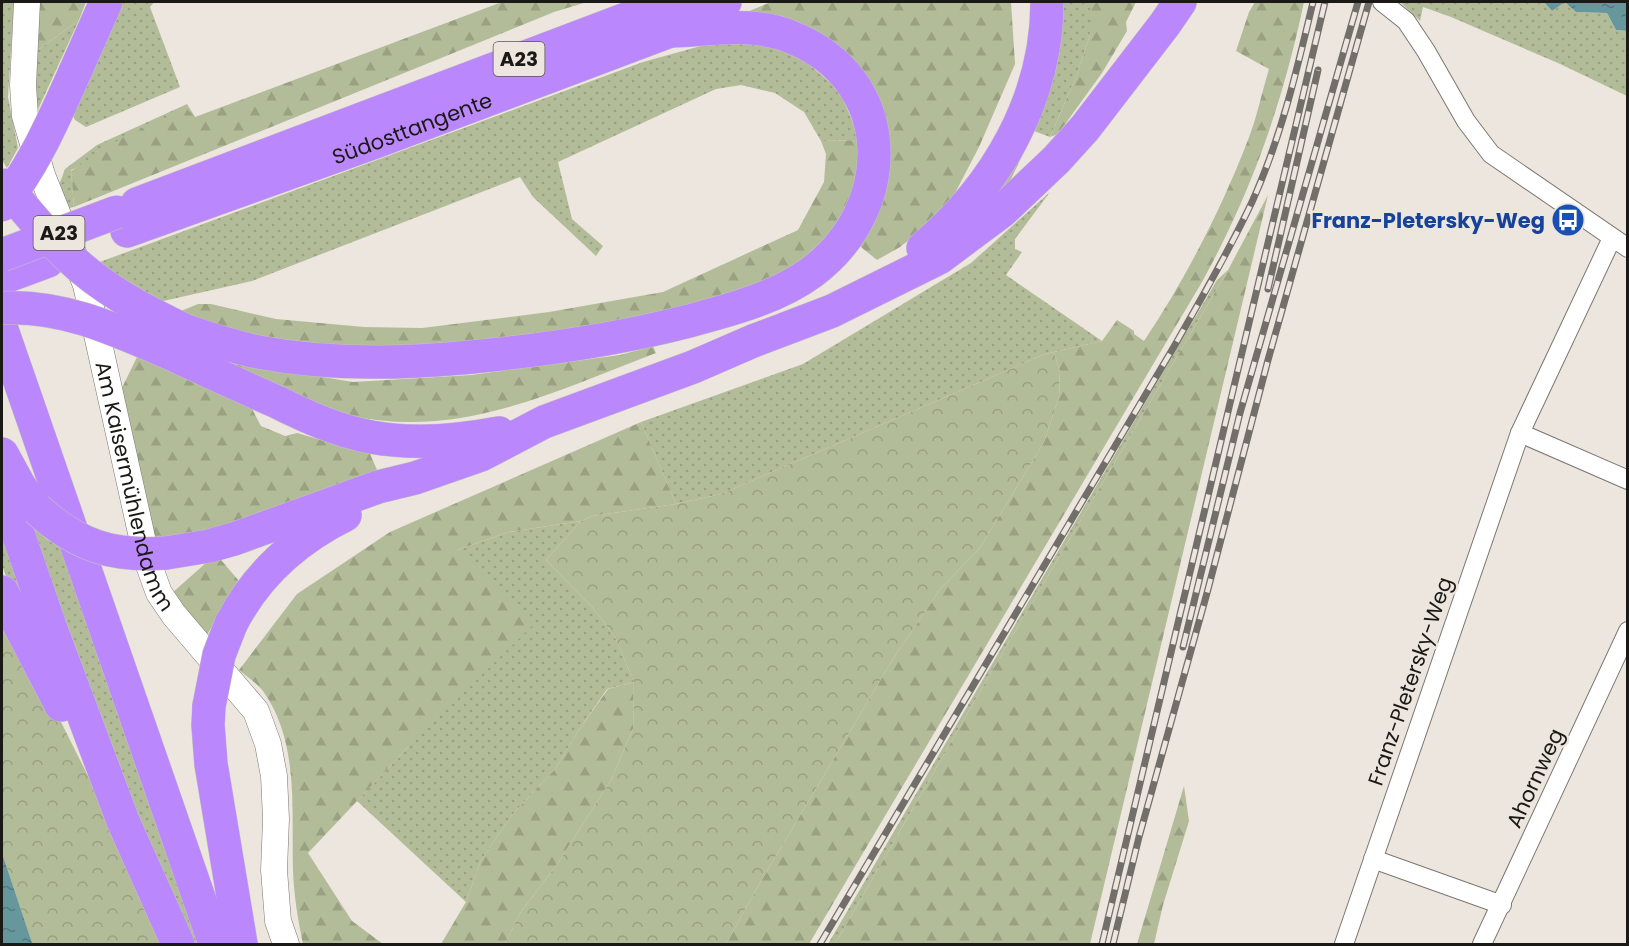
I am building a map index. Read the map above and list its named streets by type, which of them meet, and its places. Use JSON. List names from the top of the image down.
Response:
{
  "streets": {
    "highway": ["A23", "Südosttangente"],
    "street": ["Am Kaisermühlendamm", "Franz-Pletersky-Weg", "Ahornweg"]
  },
  "crossings": [
    ["A23", "Südosttangente"]
  ],
  "places": {
    "bus stop": ["Franz-Pletersky-Weg"]
  }
}
